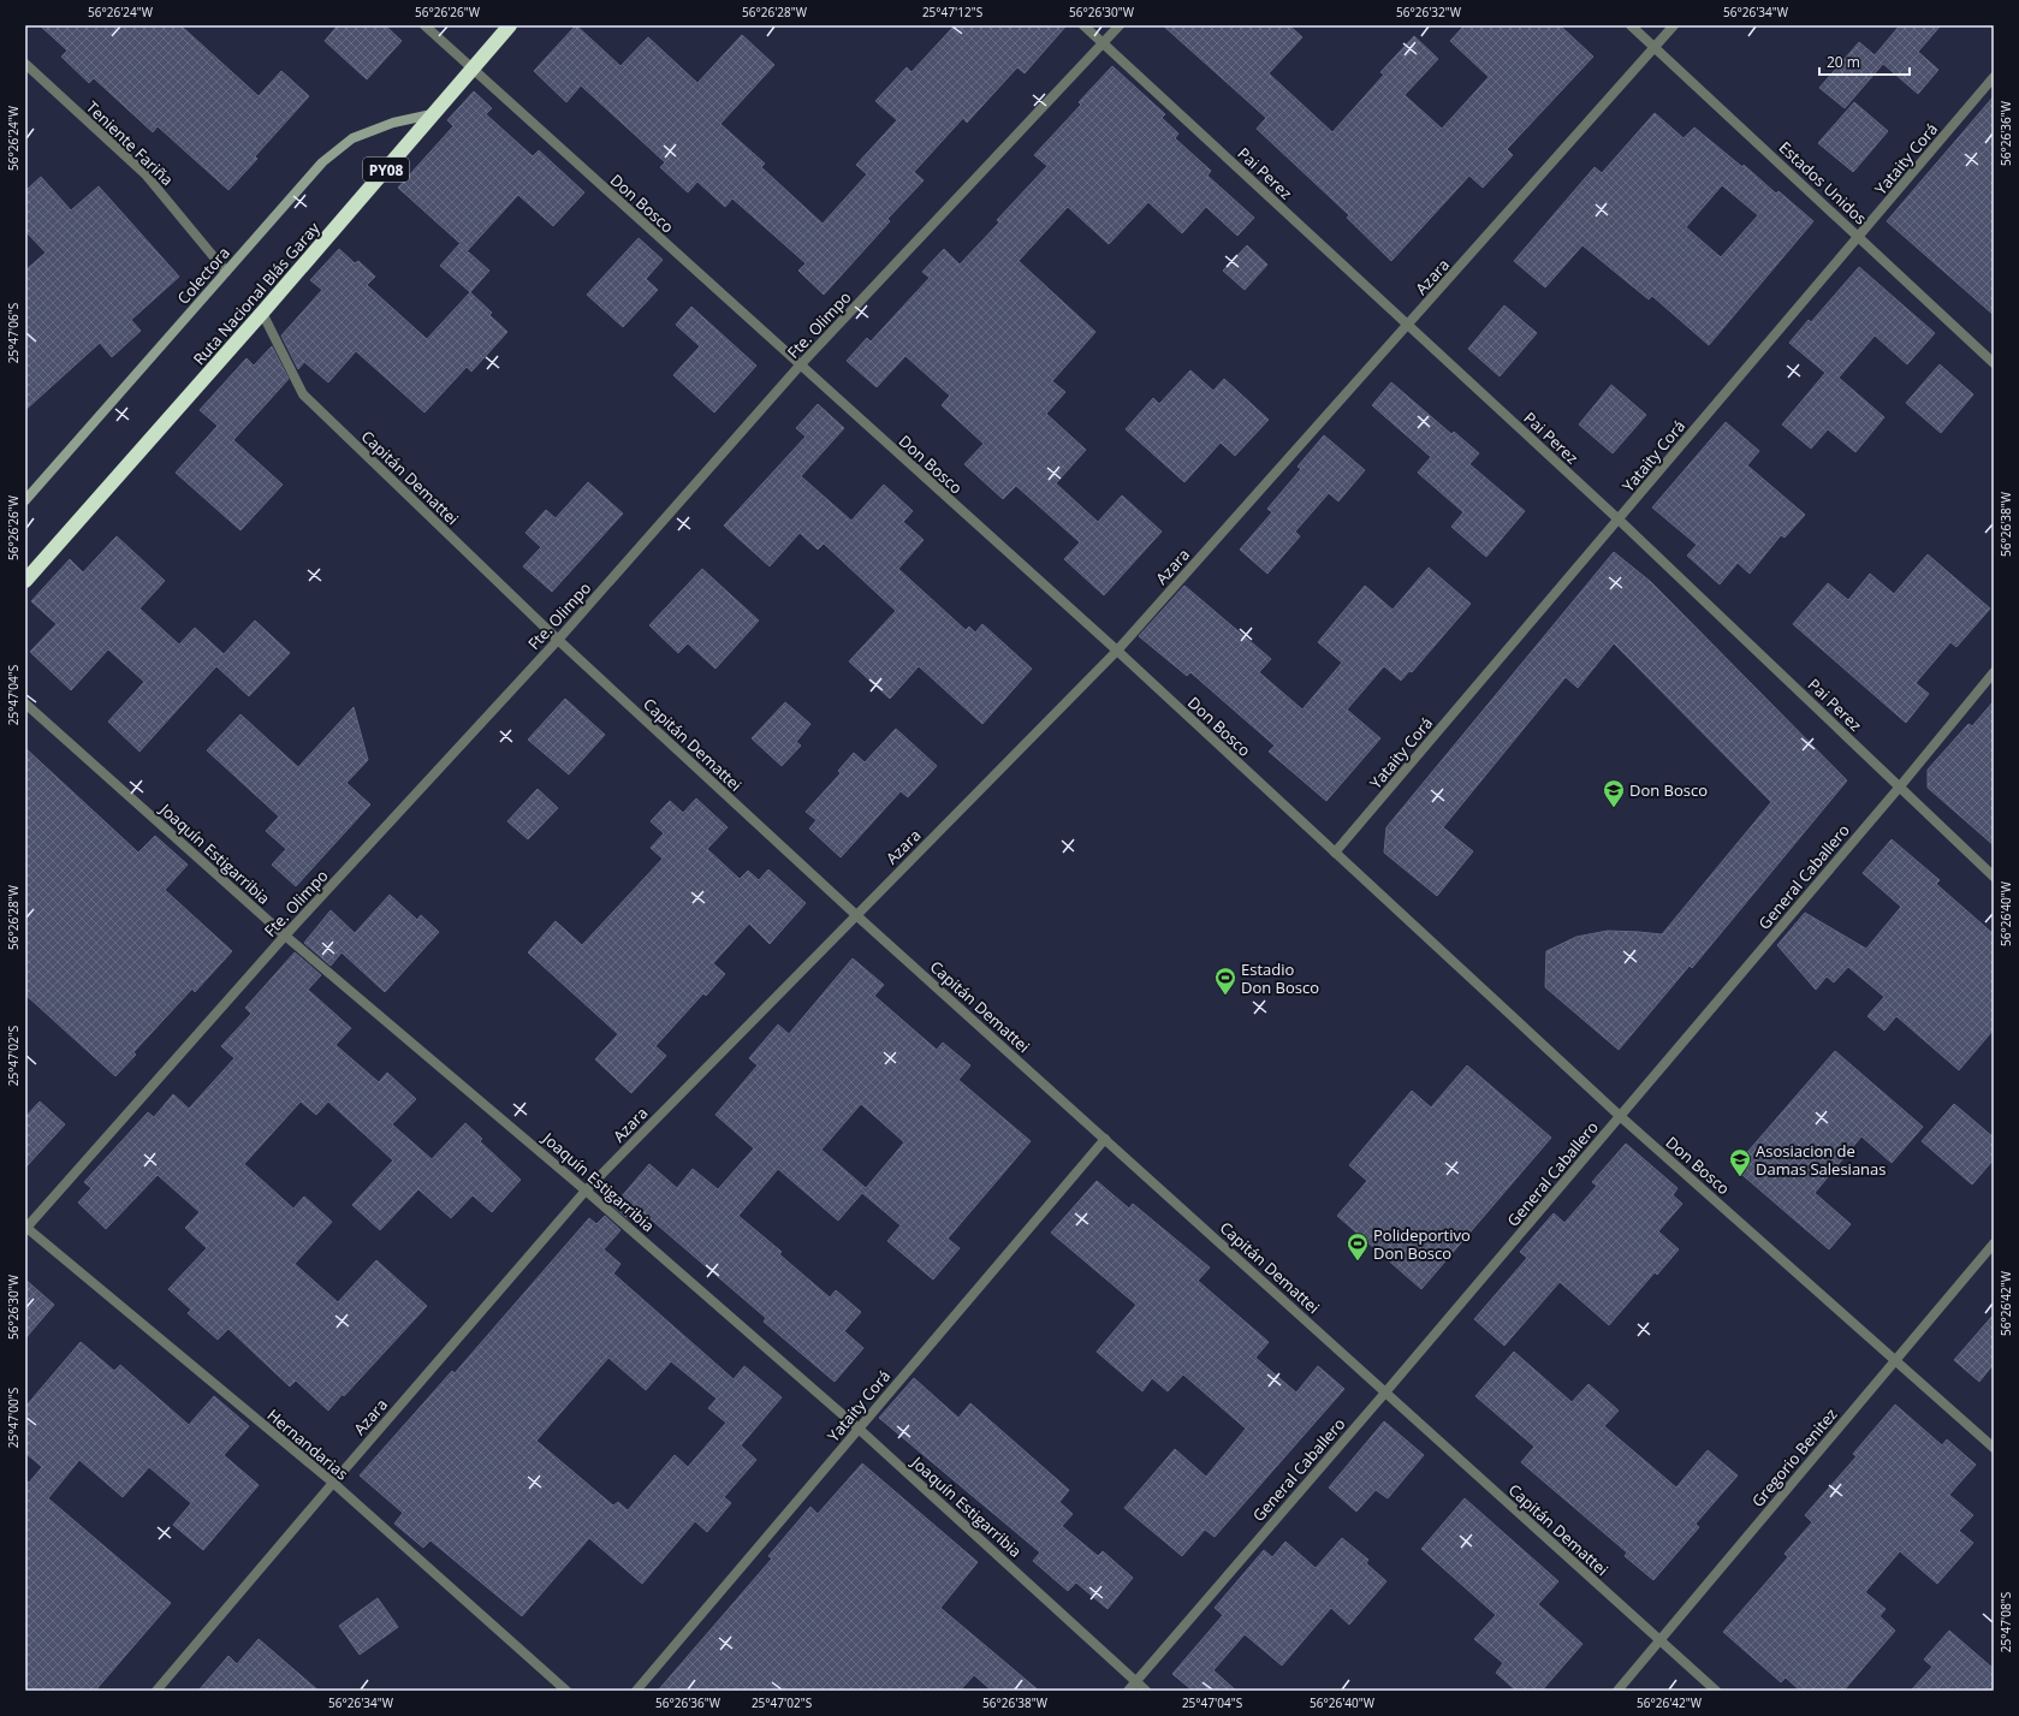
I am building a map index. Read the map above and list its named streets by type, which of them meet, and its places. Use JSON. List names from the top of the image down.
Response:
{
  "streets": {
    "highway": ["PY08", "Ruta Nacional Blás Garay"],
    "main road": ["Colectora"],
    "street": [
      "Teniente Fariña",
      "Yataity Corá",
      "Pai Perez",
      "Estados Unidos",
      "Don Bosco",
      "Azara",
      "Fte. Olimpo",
      "Capitán Demattei",
      "Joaquín Estigarribia",
      "General Caballero",
      "Hernandarias",
      "Gregorio Benitez"
    ]
  },
  "crossings": [
    ["Teniente Fariña", "Colectora"],
    ["Yataity Corá", "Pai Perez"],
    ["Yataity Corá", "Estados Unidos"],
    ["Yataity Corá", "Don Bosco"],
    ["Yataity Corá", "Capitán Demattei"],
    ["Yataity Corá", "Joaquín Estigarribia"],
    ["Pai Perez", "Azara"],
    ["Pai Perez", "Fte. Olimpo"],
    ["Pai Perez", "General Caballero"],
    ["Estados Unidos", "Azara"],
    ["Don Bosco", "Azara"],
    ["Don Bosco", "Ruta Nacional Blás Garay"],
    ["Don Bosco", "Fte. Olimpo"],
    ["Don Bosco", "General Caballero"],
    ["Don Bosco", "Gregorio Benitez"],
    ["Colectora", "Ruta Nacional Blás Garay"],
    ["Azara", "Capitán Demattei"],
    ["Azara", "Joaquín Estigarribia"],
    ["Azara", "Hernandarias"],
    ["Ruta Nacional Blás Garay", "Capitán Demattei"],
    ["Fte. Olimpo", "Capitán Demattei"],
    ["Fte. Olimpo", "Joaquín Estigarribia"],
    ["Fte. Olimpo", "Hernandarias"],
    ["Capitán Demattei", "General Caballero"],
    ["Capitán Demattei", "Gregorio Benitez"],
    ["Joaquín Estigarribia", "General Caballero"]
  ],
  "places": {
    "school or university": ["Don Bosco", "Asosiacion de Damas Salesianas"],
    "sports": ["Estadio Don Bosco", "Polideportivo Don Bosco"]
  },
  "scale_bar": "20 m",
  "coordinates": [
    "56°26'24\"W",
    "56°26'26\"W",
    "56°26'28\"W",
    "25°47'12\"S",
    "56°26'30\"W",
    "56°26'32\"W",
    "56°26'34\"W",
    "56°26'36\"W",
    "25°47'06\"S",
    "56°26'38\"W",
    "25°47'04\"S",
    "56°26'40\"W",
    "25°47'02\"S",
    "56°26'42\"W",
    "25°47'00\"S",
    "25°47'08\"S"
  ]
}
